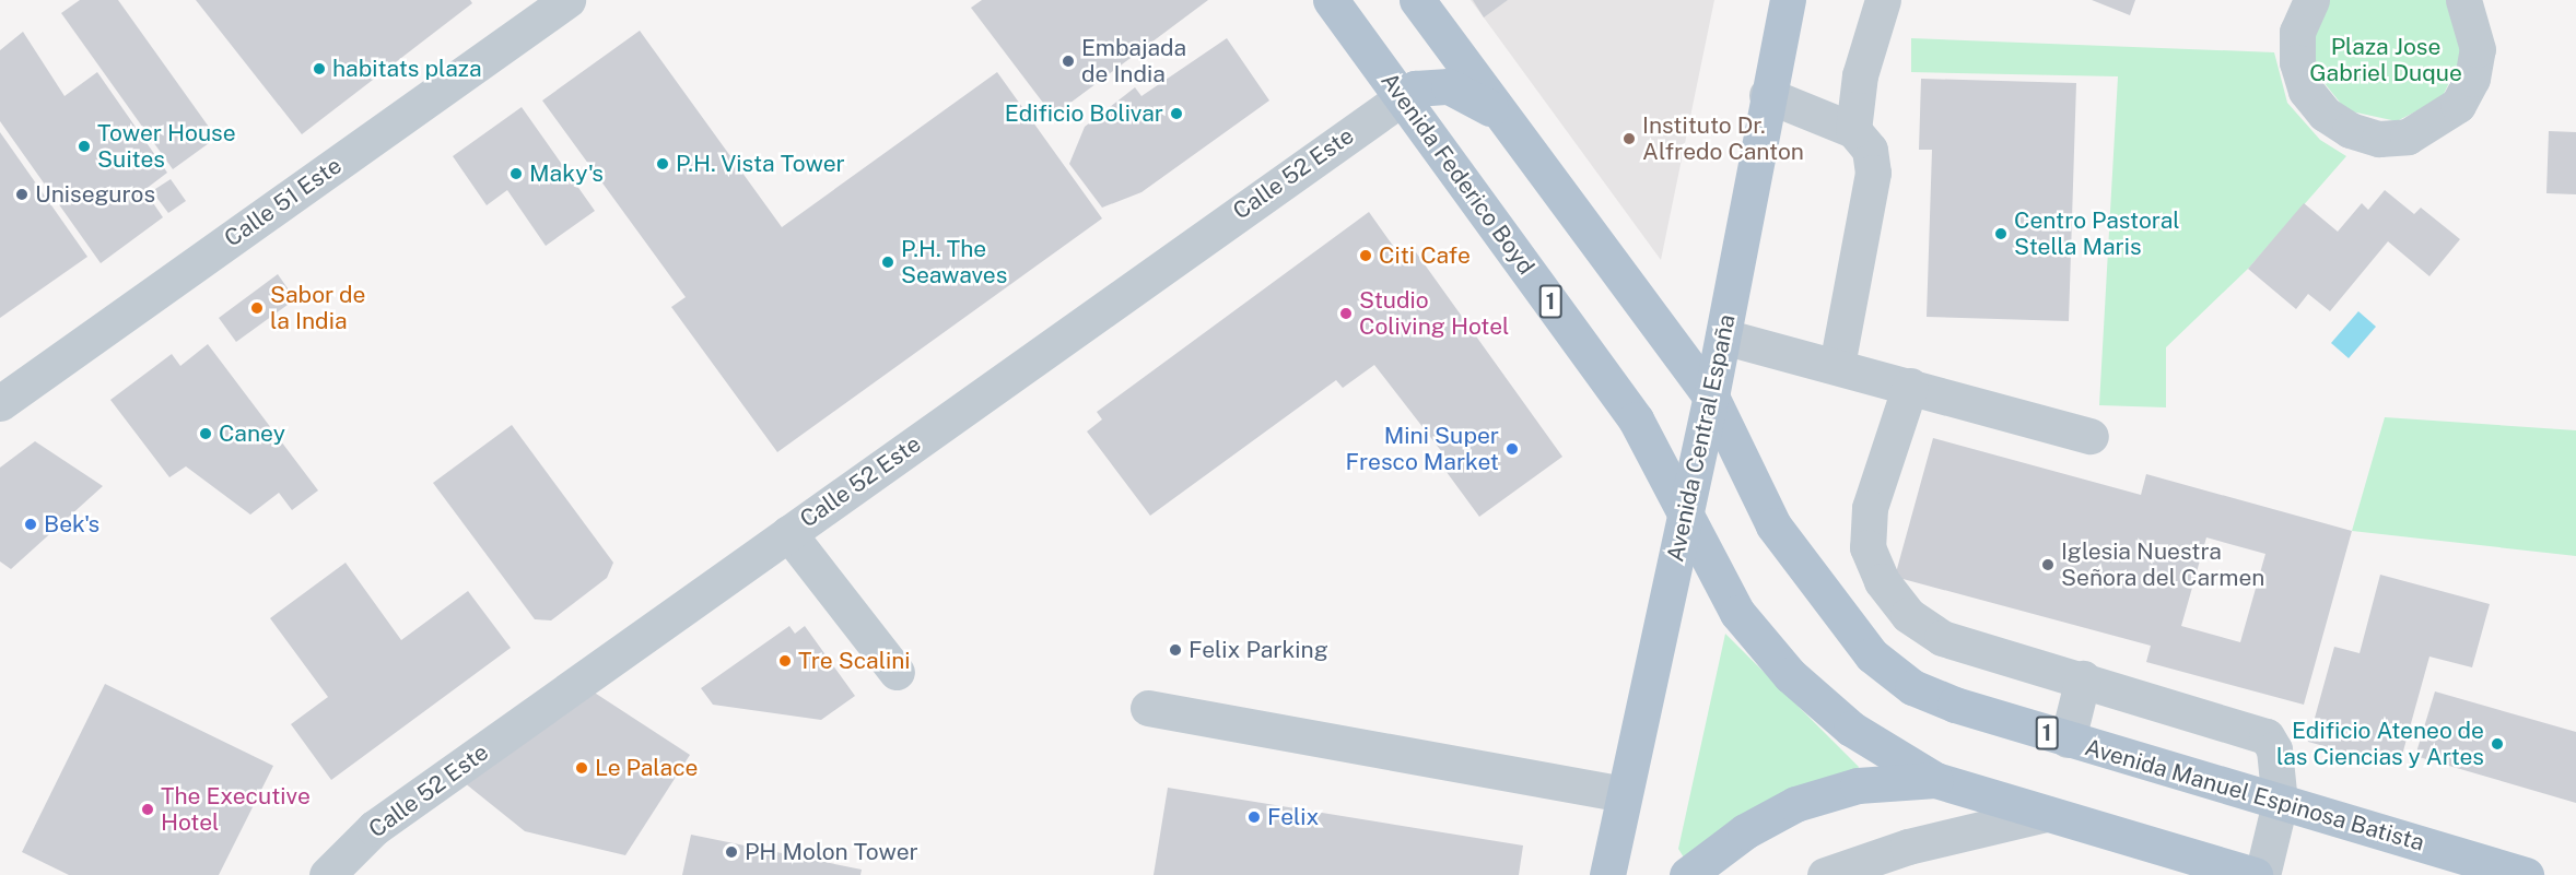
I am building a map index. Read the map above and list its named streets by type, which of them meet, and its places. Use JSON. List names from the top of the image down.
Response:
{
  "streets": {
    "main road": [
      "Avenida Federico Boyd",
      "1",
      "Avenida Central España",
      "Avenida Manuel Espinosa Batista"
    ],
    "street": ["Calle 52 Este", "Calle 51 Este"]
  },
  "crossings": [
    ["Calle 52 Este", "Avenida Federico Boyd"],
    ["Avenida Federico Boyd", "1"],
    ["Avenida Federico Boyd", "Avenida Central España"],
    ["1", "Avenida Central España"],
    ["1", "Avenida Manuel Espinosa Batista"],
    ["Avenida Central España", "Avenida Manuel Espinosa Batista"]
  ],
  "parks": ["Plaza Jose Gabriel Duque"],
  "places": [
    "Embajada de India",
    "habitats plaza",
    "Edificio Bolivar",
    "Instituto Dr. Alfredo Canton",
    "Tower House Suites",
    "P.H. Vista Tower",
    "Maky's",
    "Uniseguros",
    "Centro Pastoral Stella Maris",
    "Citi Cafe",
    "P.H. The Seawaves",
    "Sabor de la India",
    "Studio Coliving Hotel",
    "Caney",
    "Mini Super Fresco Market",
    "Bek's",
    "Iglesia Nuestra Señora del Carmen",
    "Felix Parking",
    "Tre Scalini",
    "Edificio Ateneo de las Ciencias y Artes",
    "Le Palace",
    "The Executive Hotel",
    "Felix",
    "PH Molon Tower"
  ]
}
